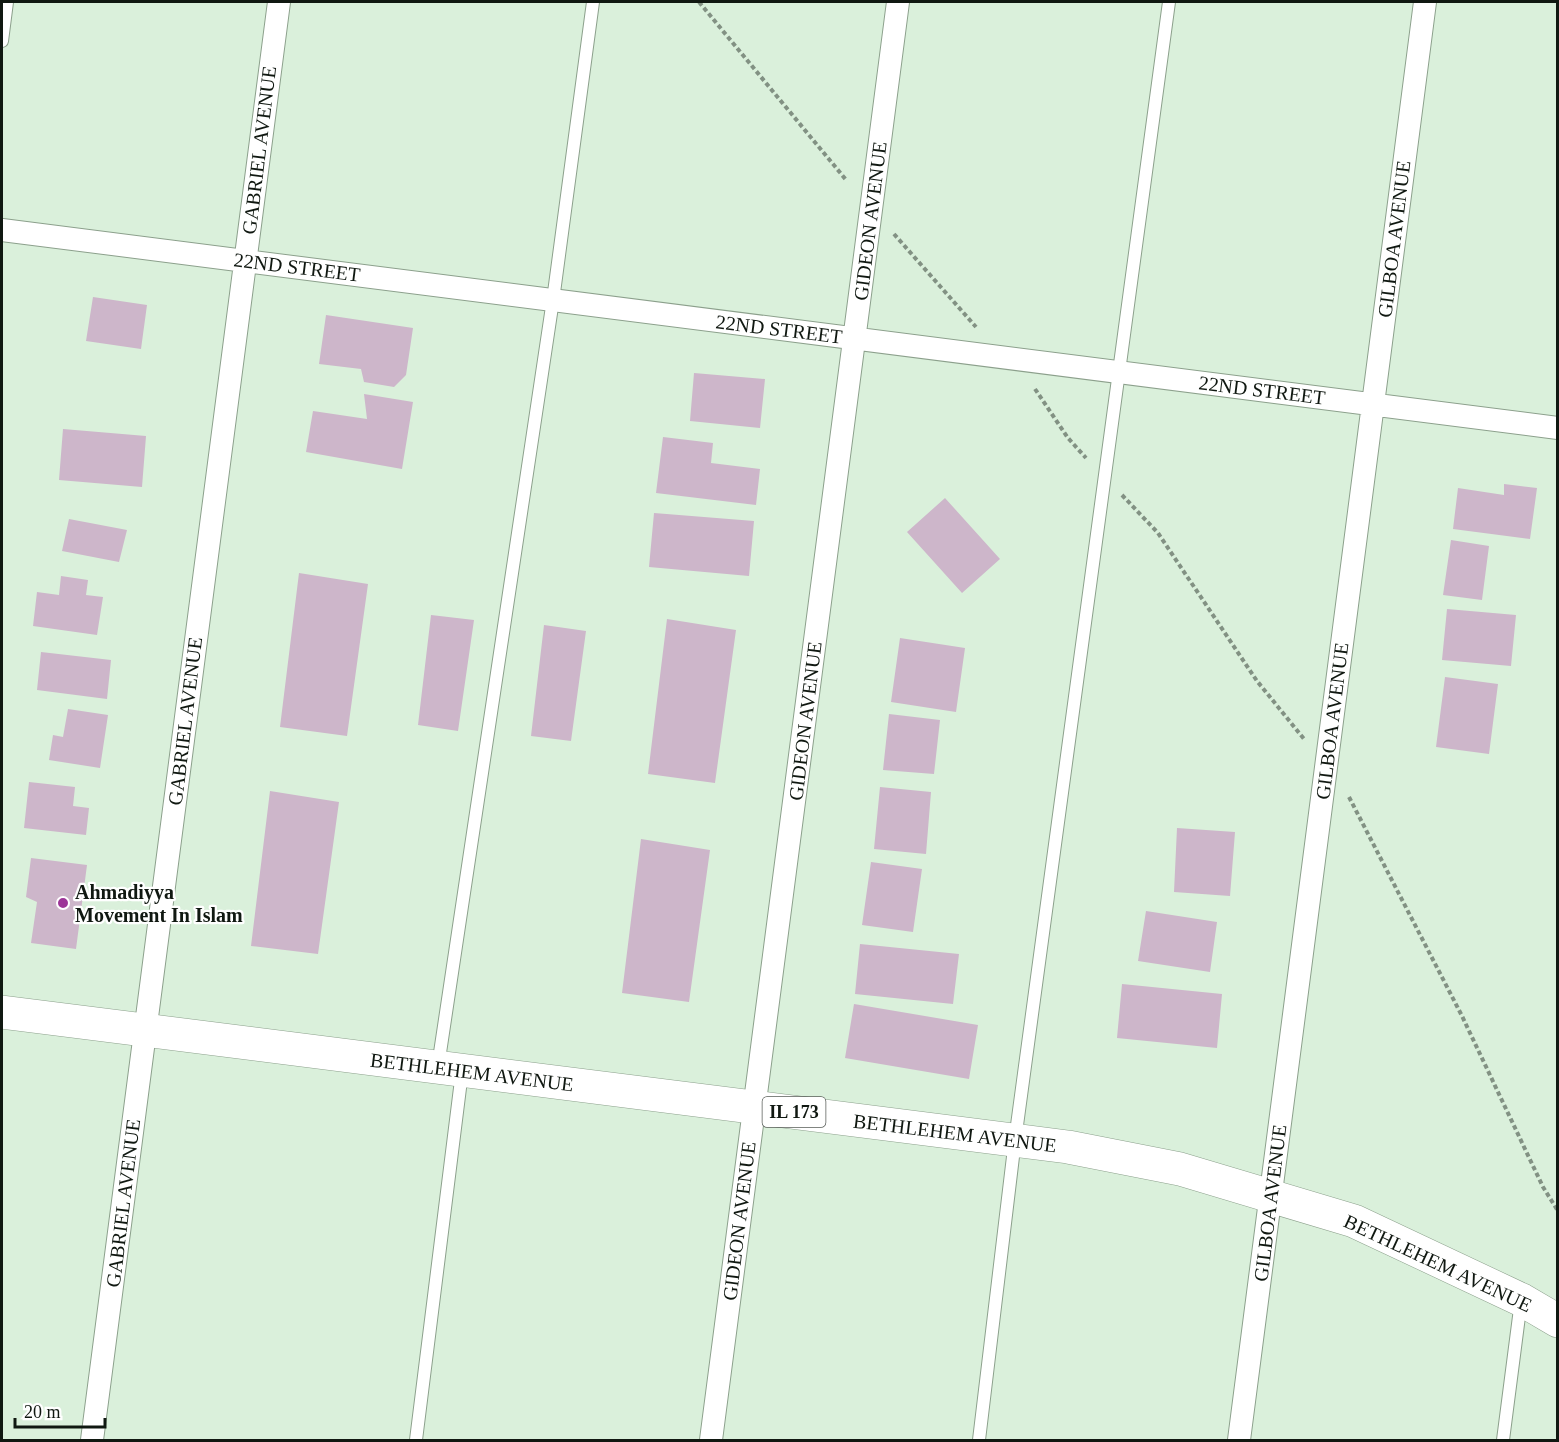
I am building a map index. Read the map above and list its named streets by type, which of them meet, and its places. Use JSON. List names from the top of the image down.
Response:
{
  "streets": {
    "main road": ["BETHLEHEM AVENUE", "IL 173"],
    "street": [
      "GABRIEL AVENUE",
      "GIDEON AVENUE",
      "GILBOA AVENUE",
      "22ND STREET"
    ]
  },
  "crossings": [
    ["GABRIEL AVENUE", "22ND STREET"],
    ["GABRIEL AVENUE", "BETHLEHEM AVENUE"],
    ["GIDEON AVENUE", "22ND STREET"],
    ["GIDEON AVENUE", "BETHLEHEM AVENUE"],
    ["GILBOA AVENUE", "22ND STREET"],
    ["GILBOA AVENUE", "BETHLEHEM AVENUE"]
  ],
  "places": ["Ahmadiyya Movement In Islam"],
  "scale_bar": "20 m"
}
